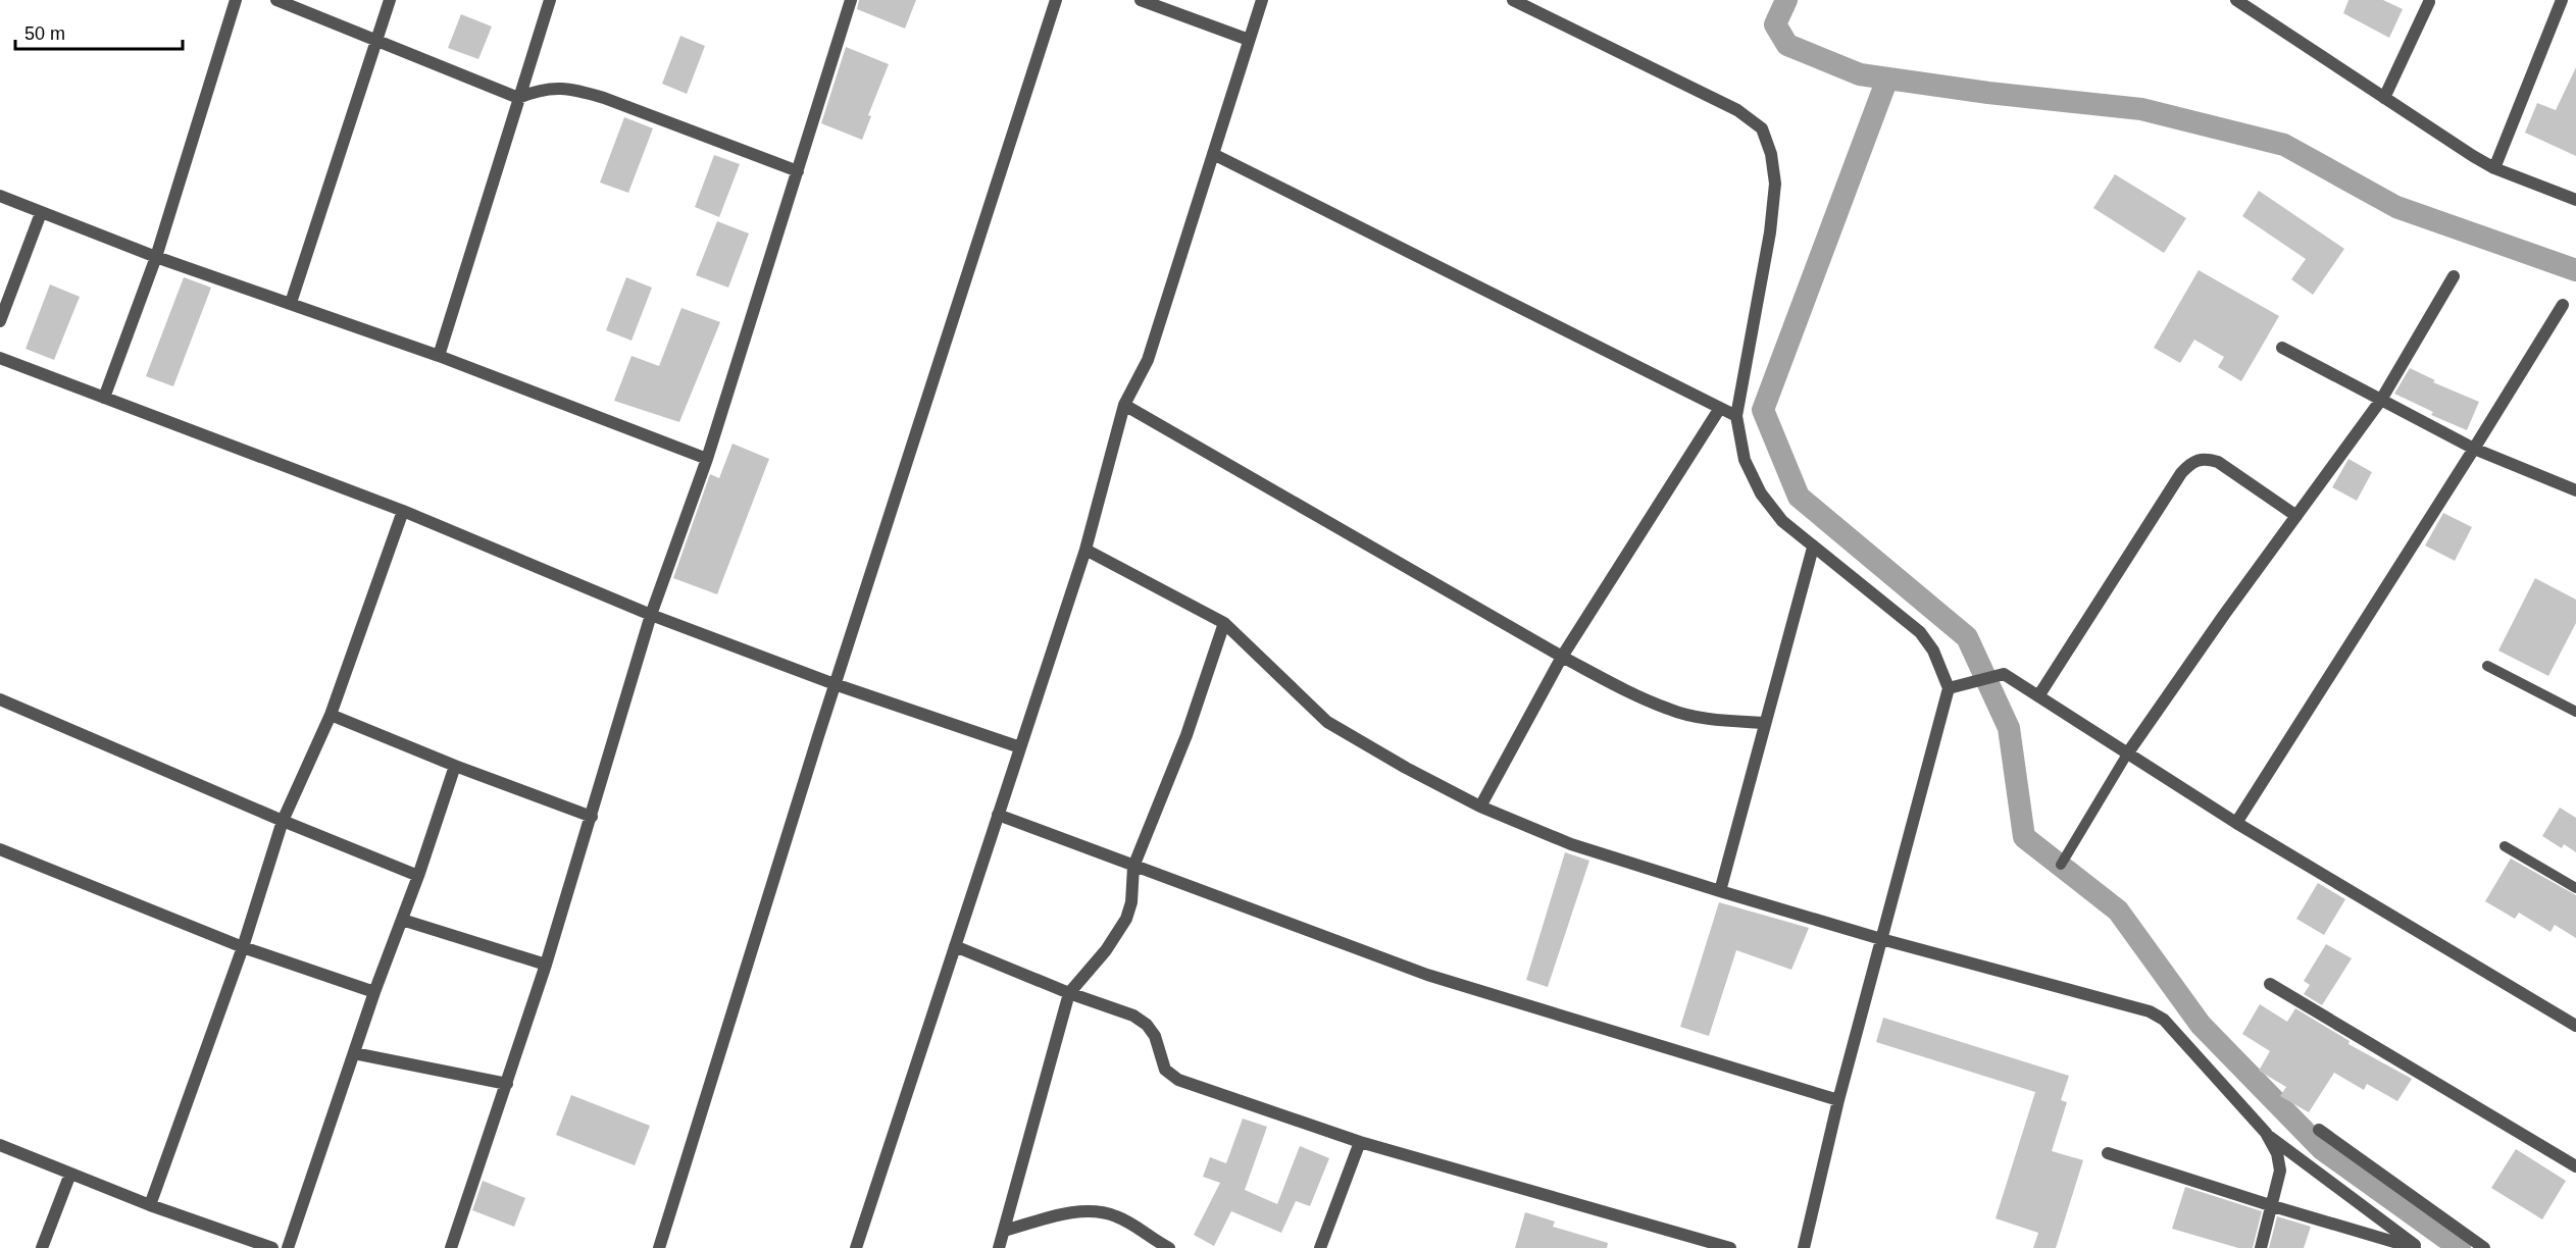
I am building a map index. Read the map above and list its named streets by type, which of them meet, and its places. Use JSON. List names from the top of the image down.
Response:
{
  "scale_bar": "50 m"
}
